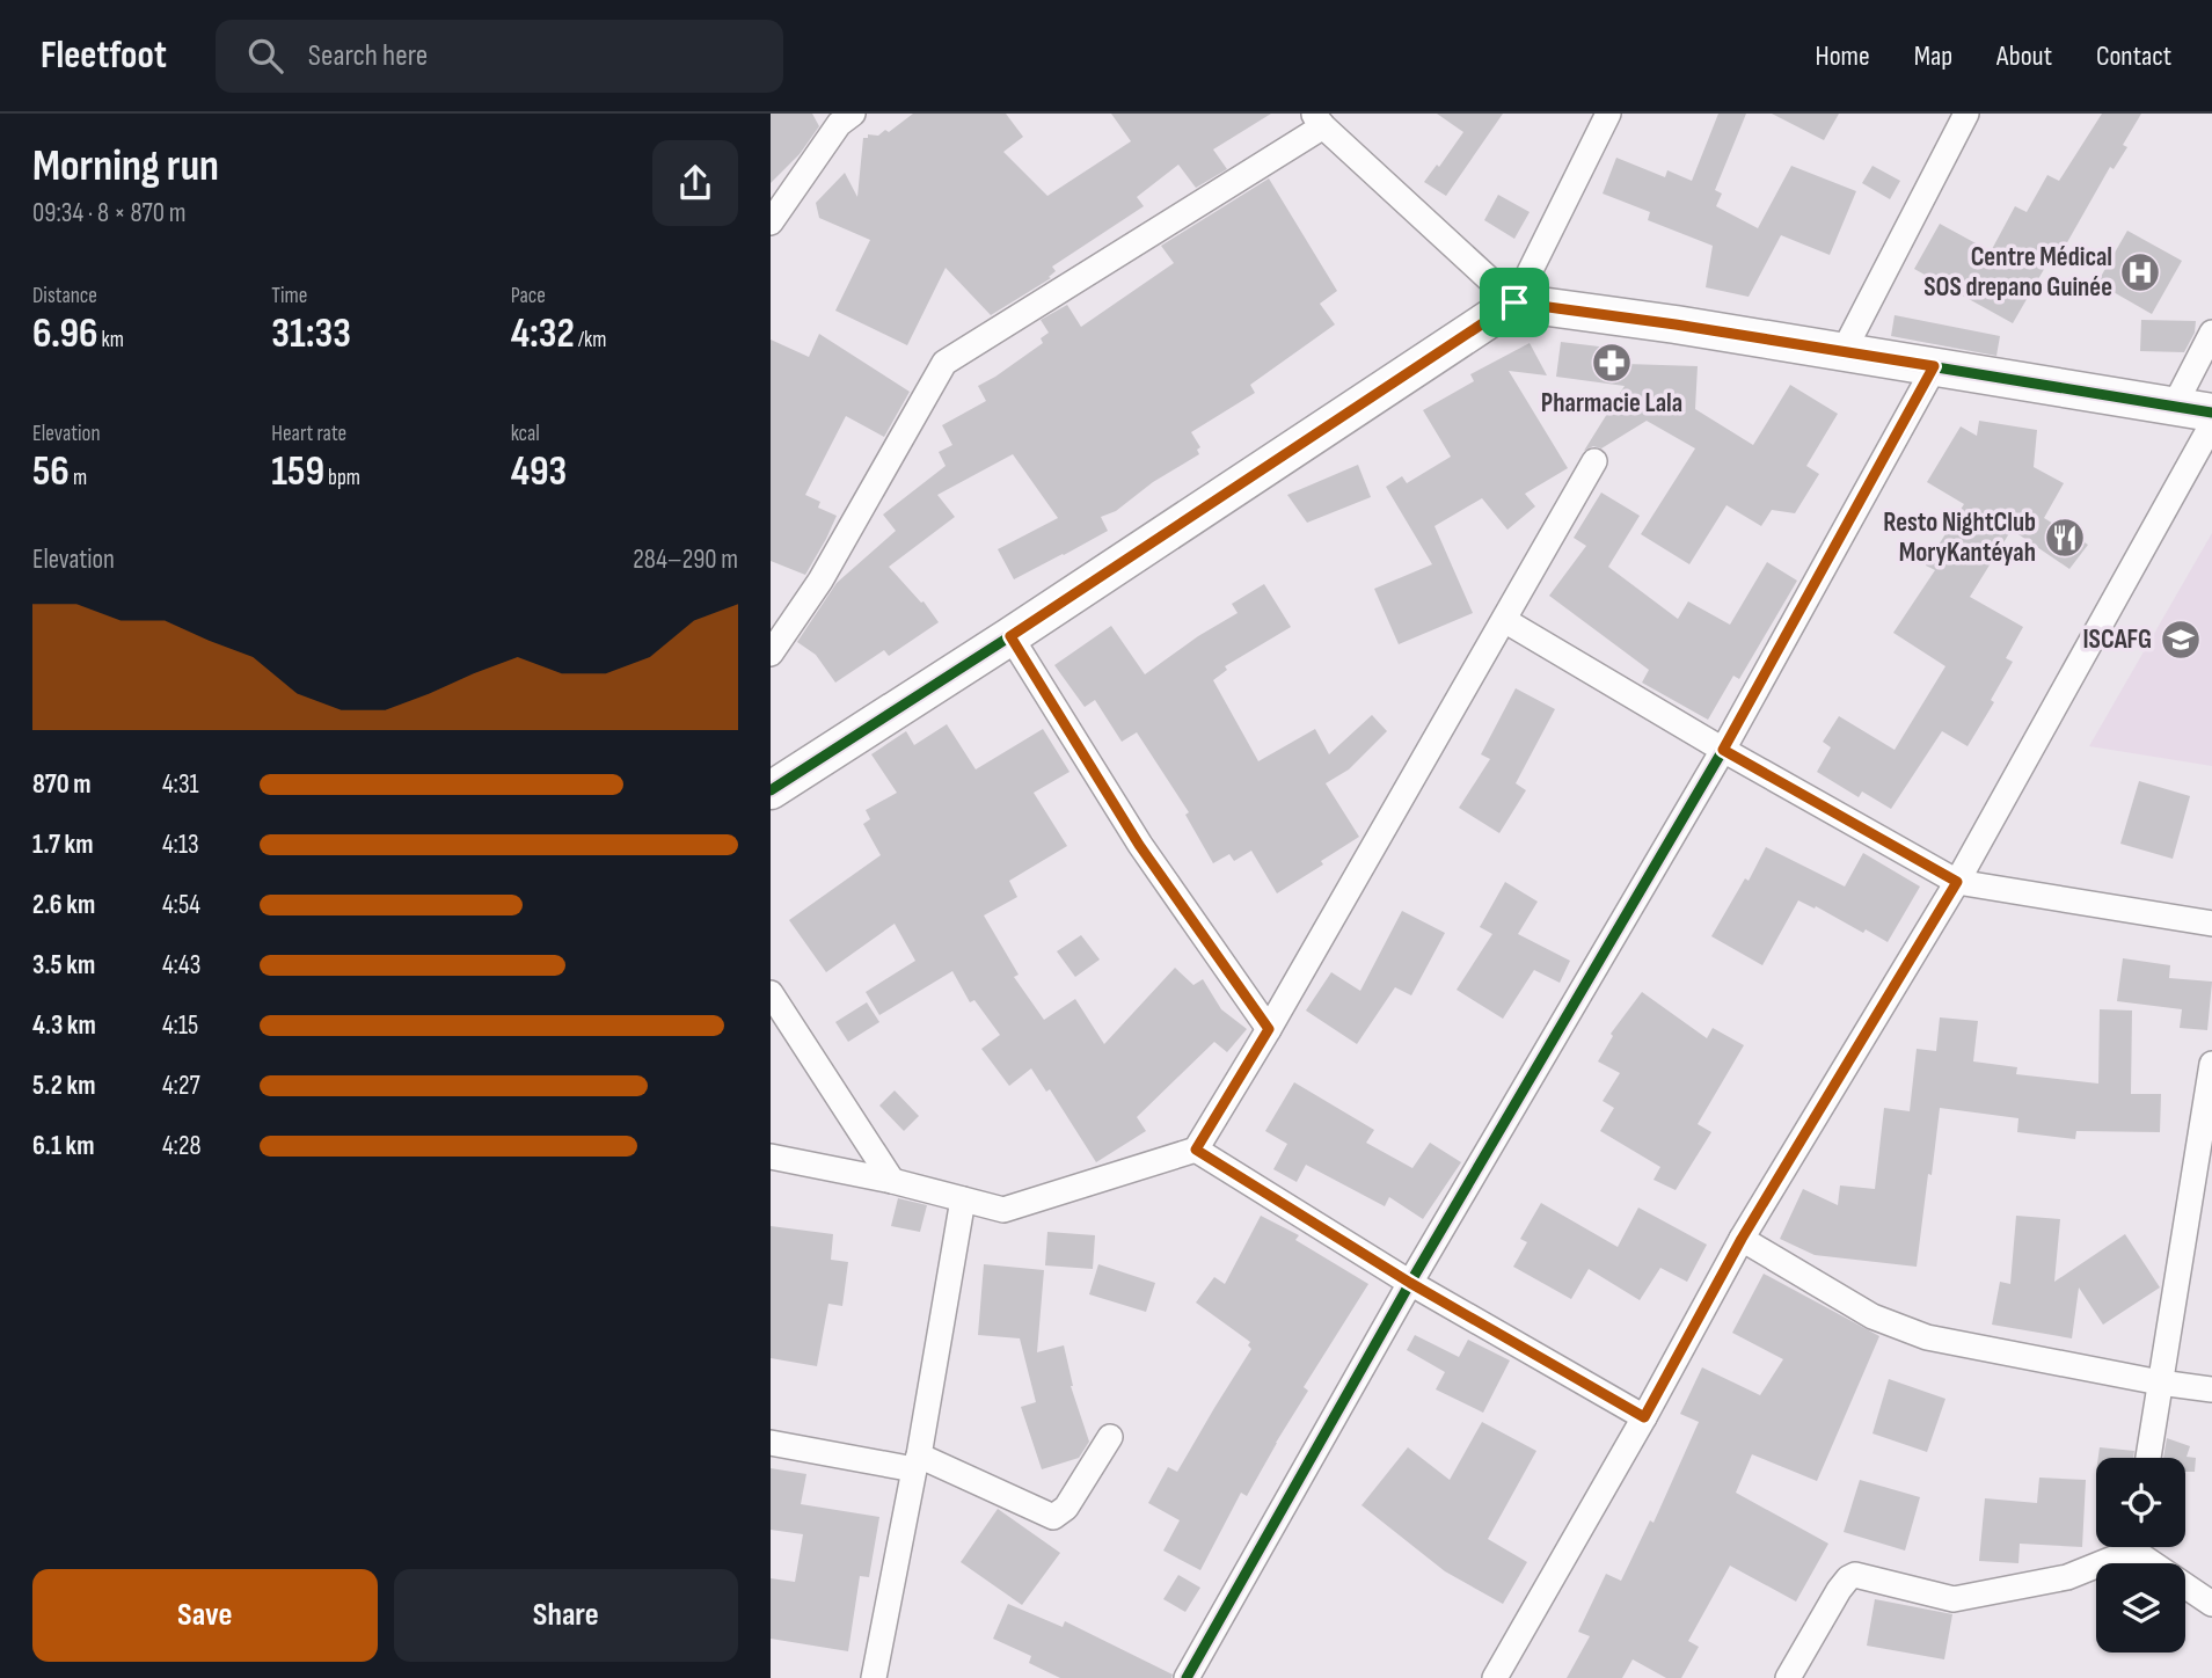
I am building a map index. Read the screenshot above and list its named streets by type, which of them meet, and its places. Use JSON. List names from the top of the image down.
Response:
{
  "places": {
    "hospital": ["Centre Médical SOS drepano Guinée"],
    "pharmacy": ["Pharmacie Lala"],
    "restaurant": ["Resto NightClub MoryKantéyah"],
    "school or university": ["ISCAFG"]
  },
  "page": {
    "header": "Fleetfoot",
    "search": "Search here",
    "nav": [
      "Home",
      "Map",
      "About",
      "Contact"
    ],
    "heading": ["Morning run", "09:34 · 8 × 870 m"],
    "stats": [
      ["Distance", "6.96 km"],
      ["Time", "31:33"],
      ["Pace", "4:32 /km"],
      ["Elevation", "56 m"],
      ["Heart rate", "159 bpm"],
      ["kcal", "493"]
    ],
    "chart": ["Elevation", "284–290 m"],
    "list": [
      {
        "name": "870 m",
        "note": "4:31"
      },
      {
        "name": "1.7 km",
        "note": "4:13"
      },
      {
        "name": "2.6 km",
        "note": "4:54"
      },
      {
        "name": "3.5 km",
        "note": "4:43"
      },
      {
        "name": "4.3 km",
        "note": "4:15"
      },
      {
        "name": "5.2 km",
        "note": "4:27"
      },
      {
        "name": "6.1 km",
        "note": "4:28"
      }
    ],
    "buttons": ["Save", "Share"]
  }
}
